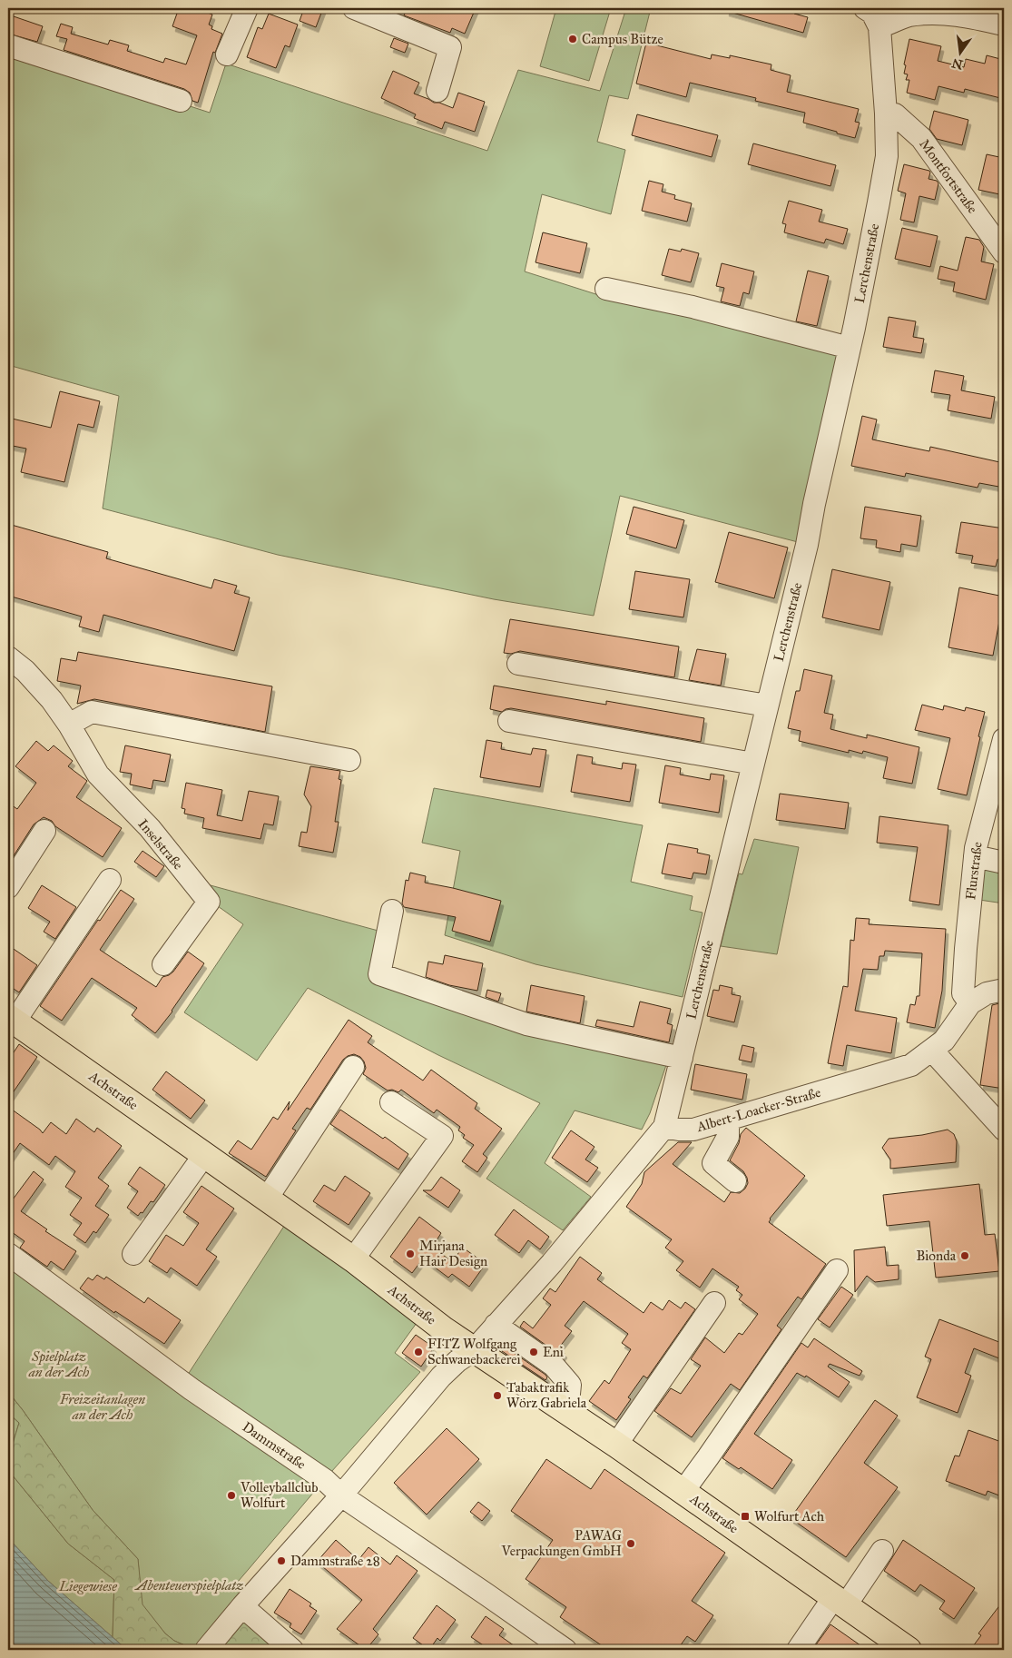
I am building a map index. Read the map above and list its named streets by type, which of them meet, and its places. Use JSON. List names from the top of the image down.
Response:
{
  "streets": {
    "main road": ["Achstraße"],
    "street": [
      "Montfortstraße",
      "Lerchenstraße",
      "Inselstraße",
      "Flurstraße",
      "Albert-Loacker-Straße",
      "Dammstraße"
    ]
  },
  "crossings": [
    ["Montfortstraße", "Lerchenstraße"],
    ["Lerchenstraße", "Albert-Loacker-Straße"],
    ["Flurstraße", "Albert-Loacker-Straße"]
  ],
  "parks": [
    "Spielplatz an der Ach",
    "Freizeitanlagen an der Ach",
    "Abenteuerspielplatz",
    "Liegewiese"
  ],
  "places": {
    "other": [
      "Campus Bütze",
      "Mirjana Hair Design",
      "Bionda",
      "FITZ Wolfgang Schwanebackerei",
      "Eni",
      "Tabaktrafik Wörz Gabriela",
      "Volleyballclub Wolfurt",
      "PAWAG Verpackungen GmbH",
      "Dammstraße 28"
    ],
    "transit": ["Wolfurt Ach"]
  },
  "north": "bottom"
}
